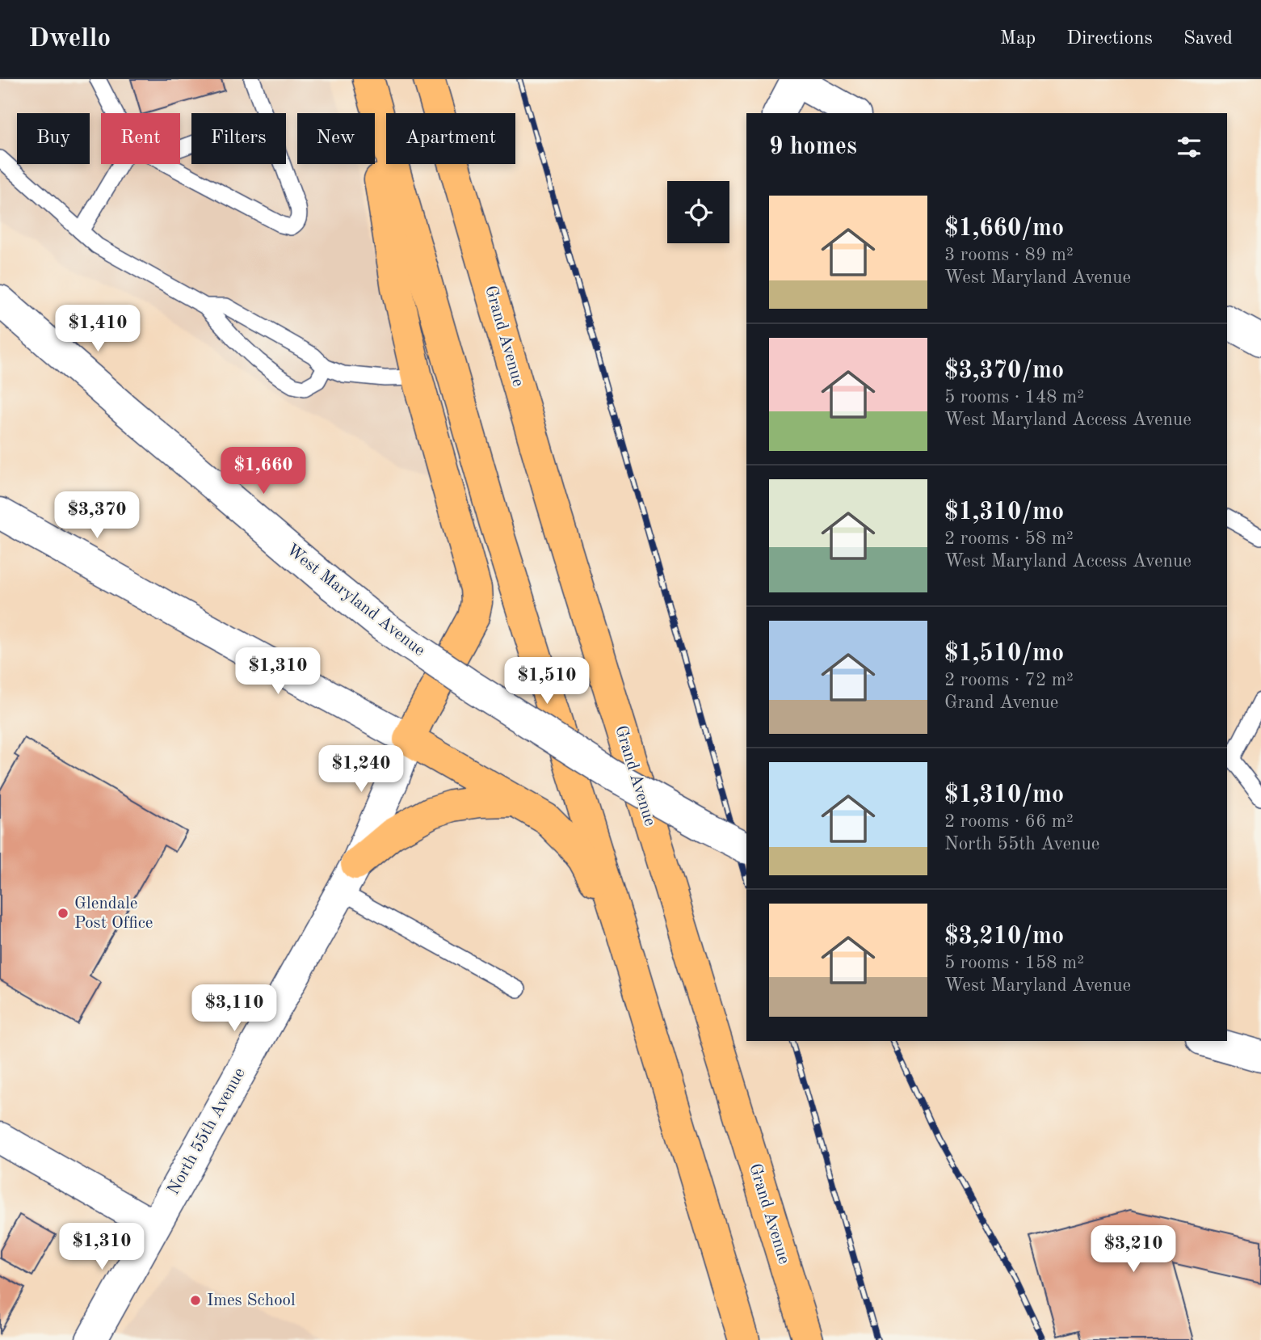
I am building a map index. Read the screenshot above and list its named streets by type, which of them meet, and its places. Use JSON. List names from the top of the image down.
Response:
{
  "streets": {
    "highway": ["Grand Avenue"],
    "street": ["West Maryland Avenue", "North 55th Avenue"]
  },
  "places": ["Glendale Post Office", "Imes School"],
  "page": {
    "header": "Dwello",
    "nav": ["Map", "Directions", "Saved"],
    "chip": [
      "Buy",
      "Rent",
      "Filters",
      "New",
      "Apartment"
    ],
    "heading": "9 homes",
    "list": [
      {
        "name": "$1,660/mo",
        "note": "3 rooms · 89 m² · West Maryland Avenue"
      },
      {
        "name": "$3,370/mo",
        "note": "5 rooms · 148 m² · West Maryland Access Avenue"
      },
      {
        "name": "$1,310/mo",
        "note": "2 rooms · 58 m² · West Maryland Access Avenue"
      },
      {
        "name": "$1,510/mo",
        "note": "2 rooms · 72 m² · Grand Avenue"
      },
      {
        "name": "$1,310/mo",
        "note": "2 rooms · 66 m² · North 55th Avenue"
      },
      {
        "name": "$3,210/mo",
        "note": "5 rooms · 158 m² · West Maryland Avenue"
      }
    ],
    "price": [
      "$1,410",
      "$1,660",
      "$3,370",
      "$1,310",
      "$1,510",
      "$1,240",
      "$3,110",
      "$1,310",
      "$3,210"
    ]
  }
}
